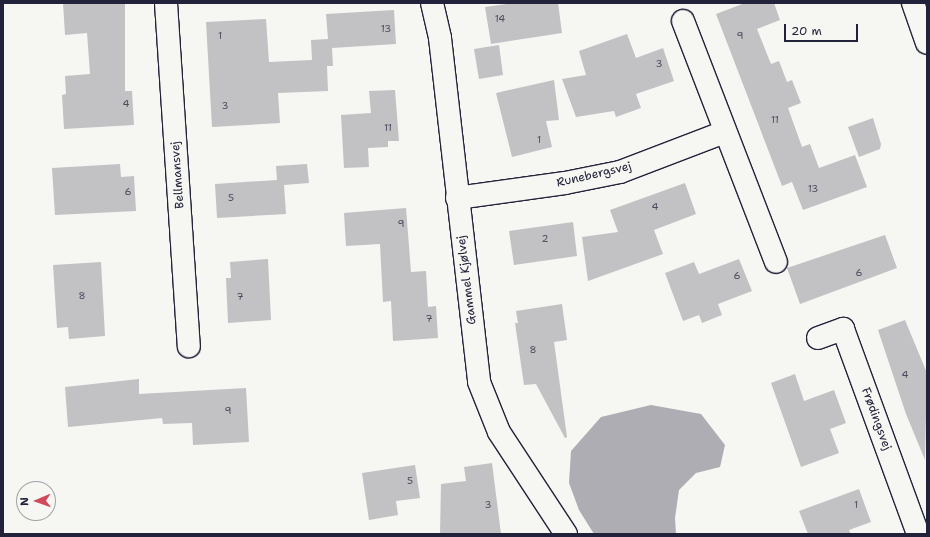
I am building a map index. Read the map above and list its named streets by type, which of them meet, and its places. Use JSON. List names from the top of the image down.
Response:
{
  "streets": {
    "street": [
      "Bellmansvej",
      "Runebergsvej",
      "Gammel Kjølvej",
      "Frødingsvej"
    ]
  },
  "crossings": [
    ["Runebergsvej", "Gammel Kjølvej"]
  ],
  "house_numbers": [
    "14",
    "13",
    "1",
    "9",
    "3",
    "4",
    "3",
    "11",
    "11",
    "1",
    "13",
    "6",
    "5",
    "4",
    "9",
    "2",
    "6",
    "6",
    "8",
    "7",
    "7",
    "8",
    "4",
    "9",
    "5",
    "3",
    "1"
  ],
  "scale_bar": "20 m",
  "north": "left"
}
